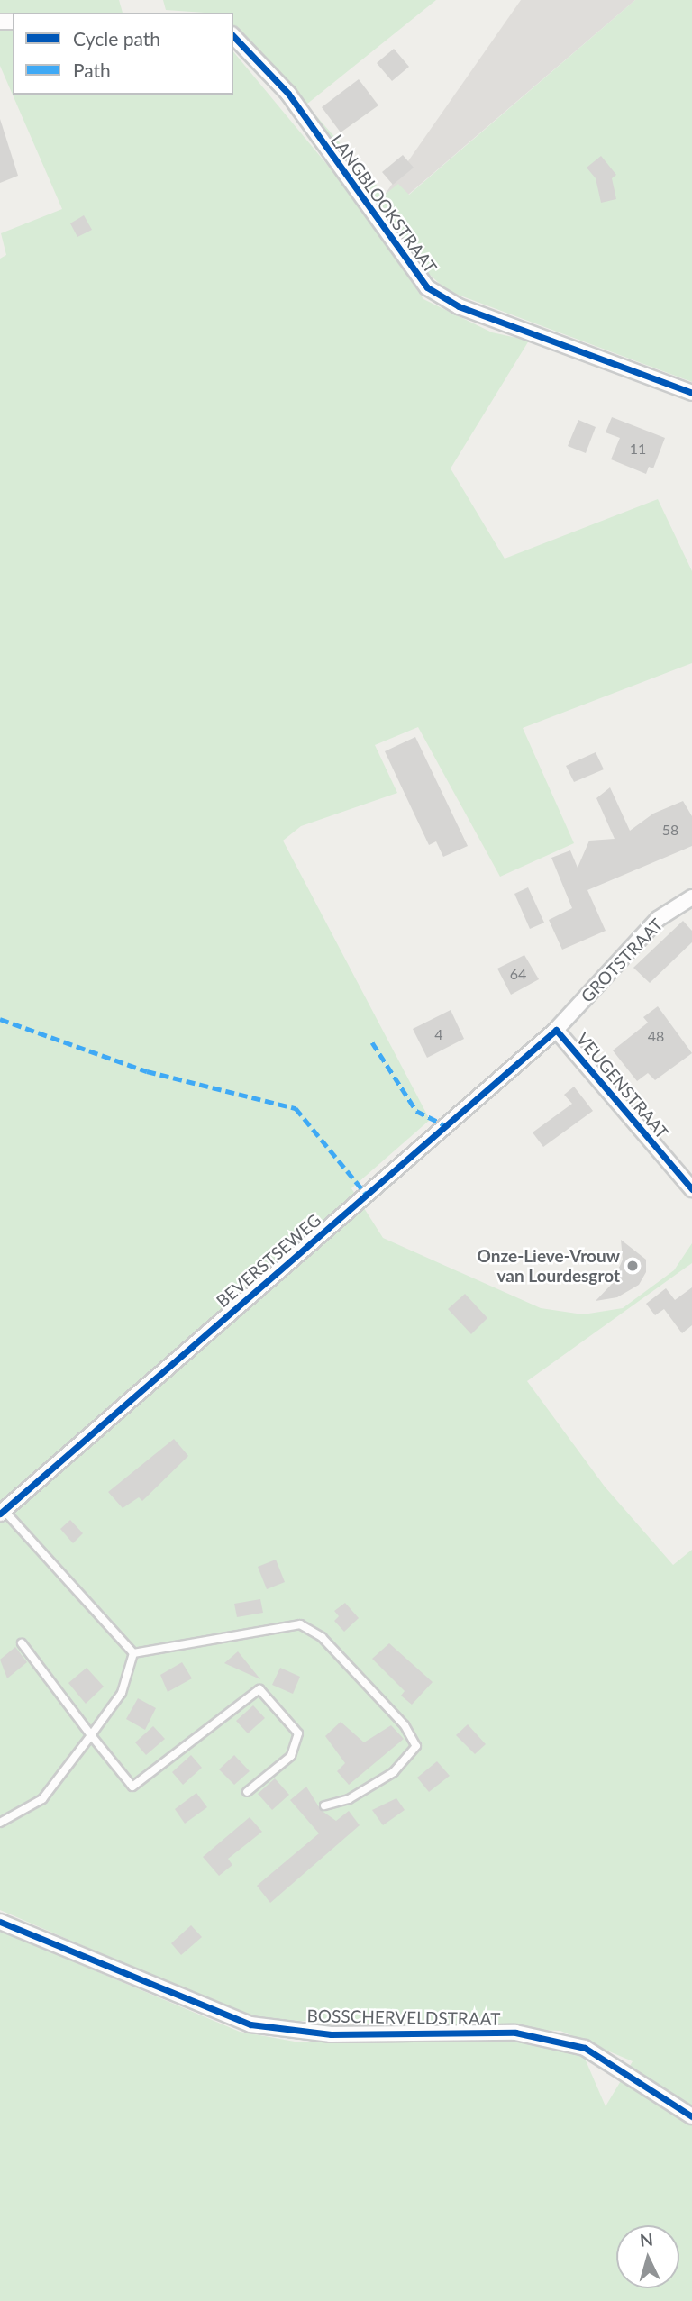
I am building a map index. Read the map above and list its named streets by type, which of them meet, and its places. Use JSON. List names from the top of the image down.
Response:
{
  "streets": {
    "street": [
      "LANGBLOOKSTRAAT",
      "GROTSTRAAT",
      "VEUGENSTRAAT",
      "BEVERSTSEWEG",
      "BOSSCHERVELDSTRAAT"
    ]
  },
  "crossings": [
    ["GROTSTRAAT", "VEUGENSTRAAT"],
    ["GROTSTRAAT", "BEVERSTSEWEG"],
    ["VEUGENSTRAAT", "BEVERSTSEWEG"]
  ],
  "places": ["Onze-Lieve-Vrouw van Lourdesgrot"],
  "house_numbers": [
    "11",
    "58",
    "64",
    "4",
    "48"
  ],
  "legend": ["Cycle path", "Path"],
  "north": "top"
}
